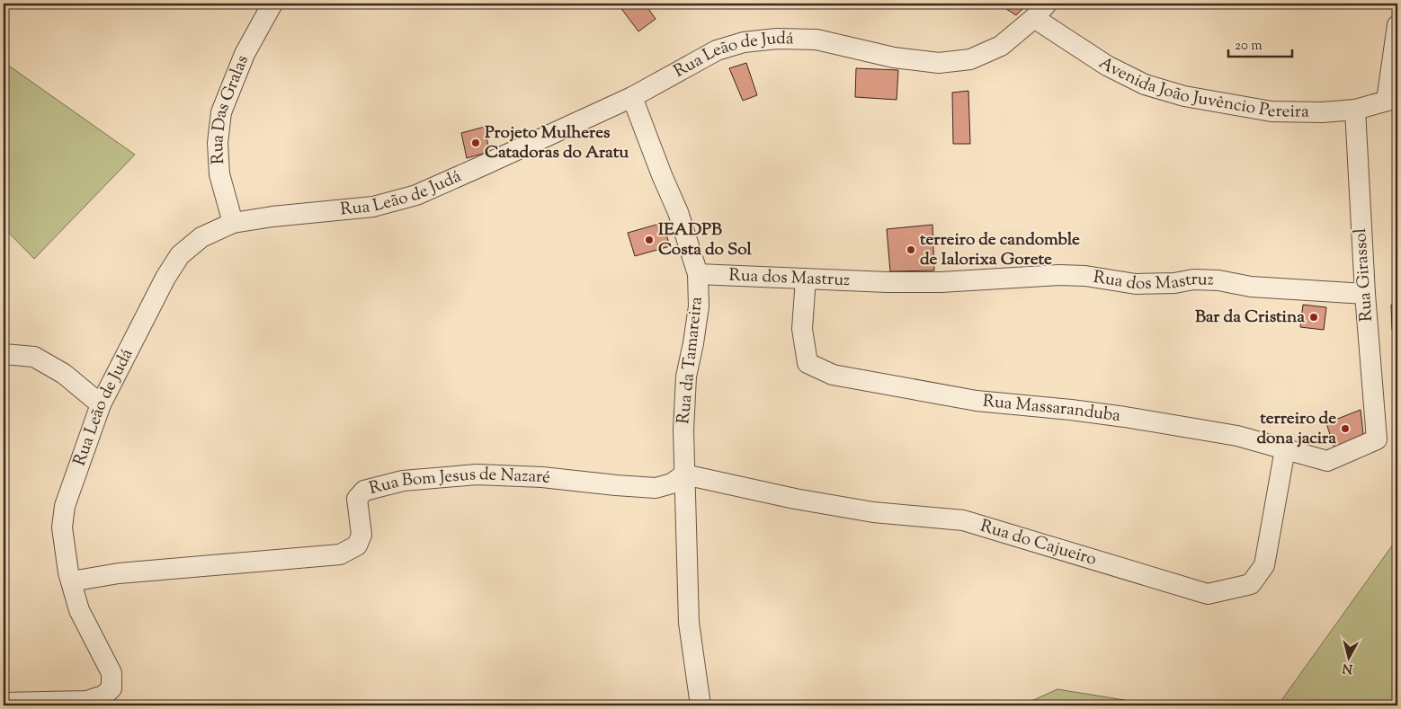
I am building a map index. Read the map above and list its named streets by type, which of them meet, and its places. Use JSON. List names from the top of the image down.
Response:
{
  "streets": {
    "street": [
      "Rua Leão de Judá",
      "Avenida João Juvêncio Pereira",
      "Rua Das Gralas",
      "Rua Girassol",
      "Rua dos Mastruz",
      "Rua da Tamareira",
      "Rua Massaranduba",
      "Rua Bom Jesus de Nazaré",
      "Rua do Cajueiro"
    ]
  },
  "crossings": [
    ["Rua Leão de Judá", "Avenida João Juvêncio Pereira"],
    ["Rua Leão de Judá", "Rua Das Gralas"],
    ["Rua Leão de Judá", "Rua da Tamareira"],
    ["Rua Leão de Judá", "Rua Bom Jesus de Nazaré"],
    ["Avenida João Juvêncio Pereira", "Rua Girassol"],
    ["Rua Girassol", "Rua dos Mastruz"],
    ["Rua Girassol", "Rua Massaranduba"],
    ["Rua dos Mastruz", "Rua da Tamareira"],
    ["Rua dos Mastruz", "Rua Massaranduba"],
    ["Rua da Tamareira", "Rua Bom Jesus de Nazaré"],
    ["Rua da Tamareira", "Rua do Cajueiro"],
    ["Rua Massaranduba", "Rua do Cajueiro"],
    ["Rua Bom Jesus de Nazaré", "Rua do Cajueiro"]
  ],
  "places": [
    "Projeto Mulheres Catadoras do Aratu",
    "IEADPB Costa do Sol",
    "terreiro de candomble de Ialorixa Gorete",
    "Bar da Cristina",
    "terreiro de dona jacira"
  ],
  "scale_bar": "20 m",
  "north": "bottom"
}
